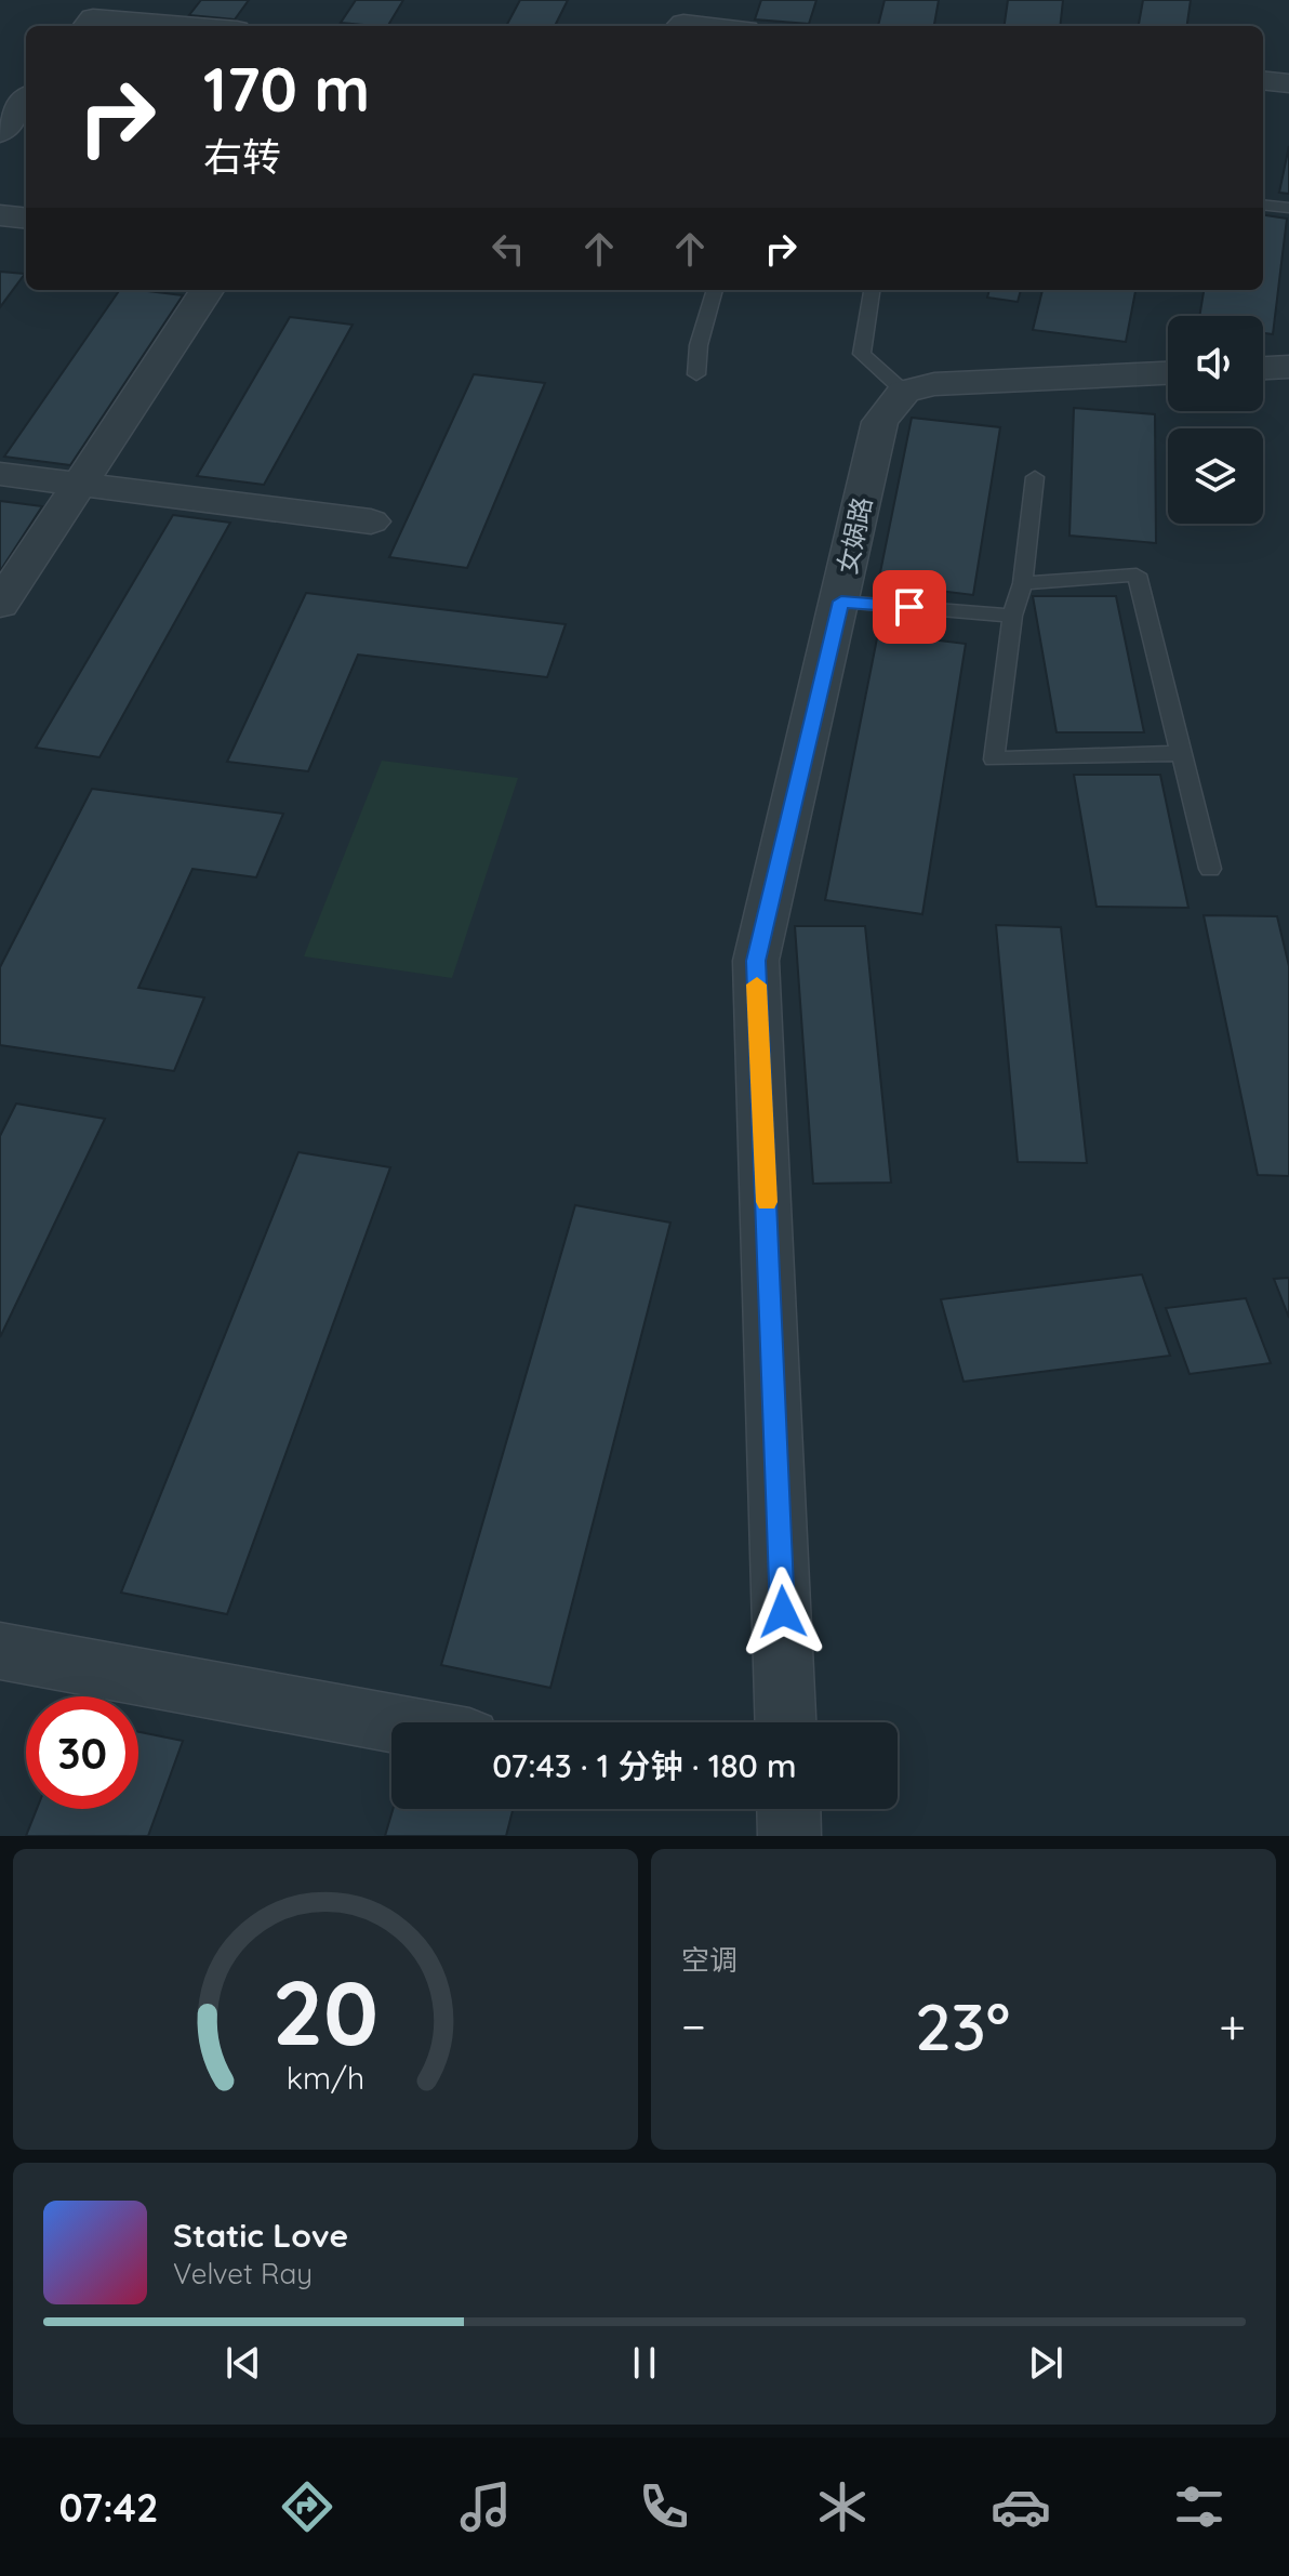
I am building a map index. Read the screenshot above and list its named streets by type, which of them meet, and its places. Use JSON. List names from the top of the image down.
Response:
{
  "streets": {
    "street": ["女娲路"]
  },
  "page": {
    "turn": ["170 m", "右转"],
    "limit": "30",
    "trip": "07:43 · 1 分钟 · 180 m",
    "tile": "空调",
    "heat": ["−", "23°", "+"],
    "song": ["Static Love", "Velvet Ray"],
    "tabs": "07:42",
    "gauge": ["20", "km/h"]
  }
}
